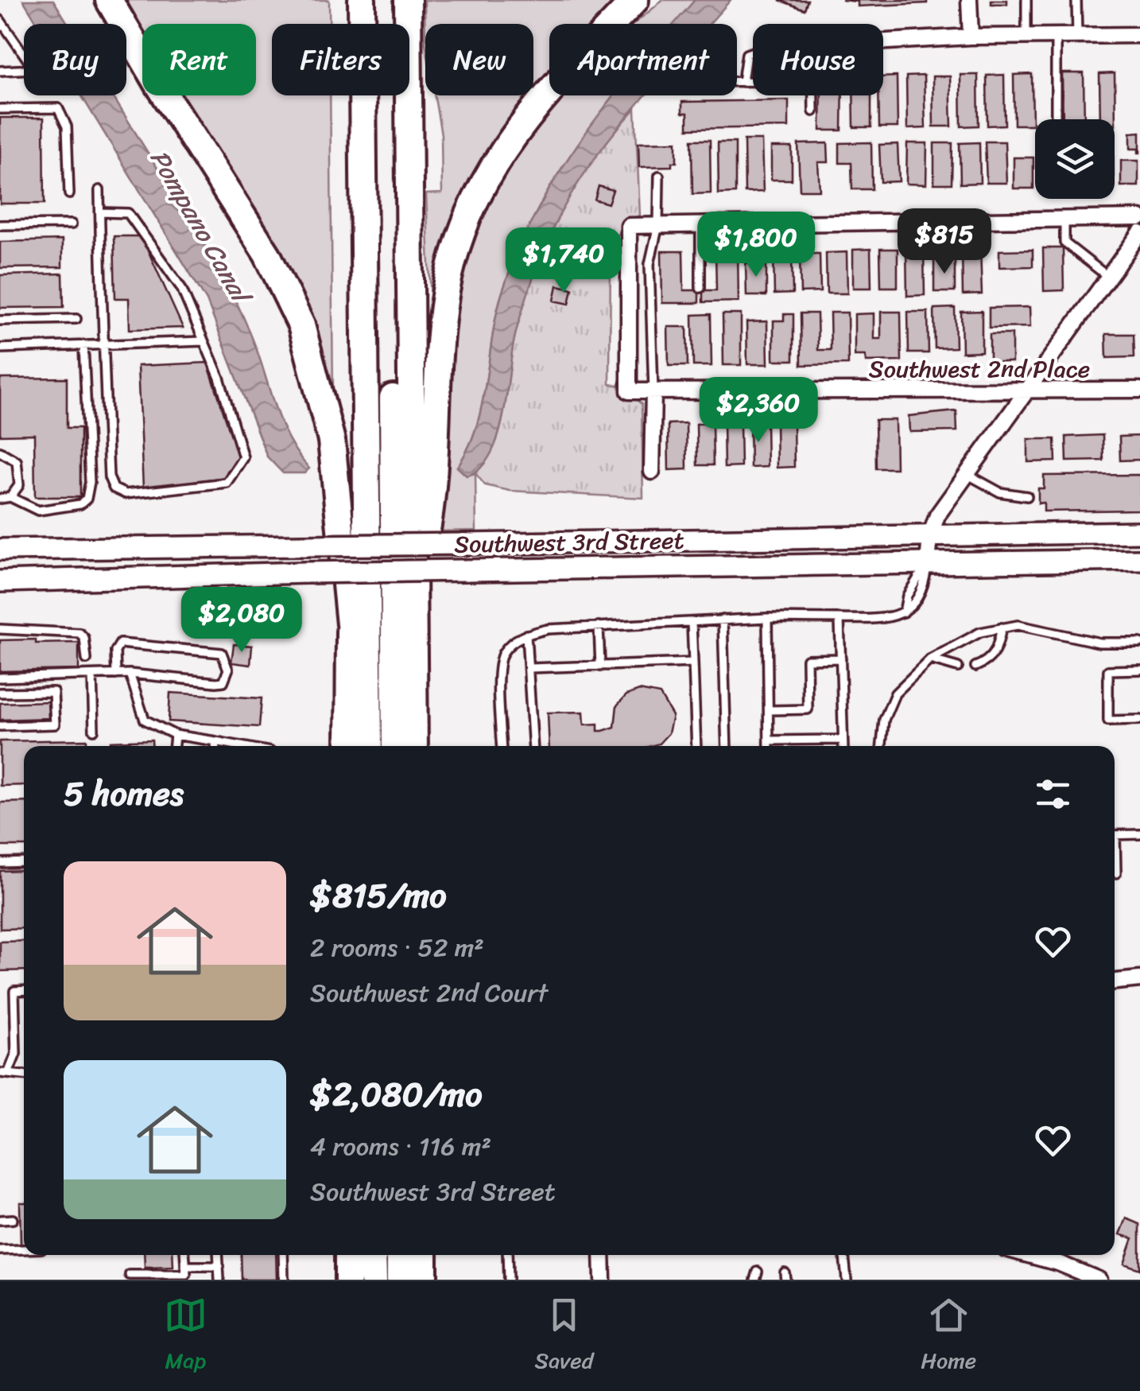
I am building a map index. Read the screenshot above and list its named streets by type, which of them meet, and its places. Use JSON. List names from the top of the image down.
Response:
{
  "streets": {
    "street": ["Southwest 2nd Place", "Southwest 3rd Street"]
  },
  "water": ["Pompano Canal"],
  "page": {
    "chip": [
      "Buy",
      "Rent",
      "Filters",
      "New",
      "Apartment",
      "House"
    ],
    "price": [
      "$815",
      "$1,800",
      "$1,740",
      "$2,360",
      "$2,080"
    ],
    "heading": "5 homes",
    "list": [
      {
        "name": "$815/mo",
        "note": "2 rooms · 52 m² · Southwest 2nd Court"
      },
      {
        "name": "$2,080/mo",
        "note": "4 rooms · 116 m² · Southwest 3rd Street"
      }
    ],
    "tabs": ["Map", "Saved", "Home"]
  }
}
